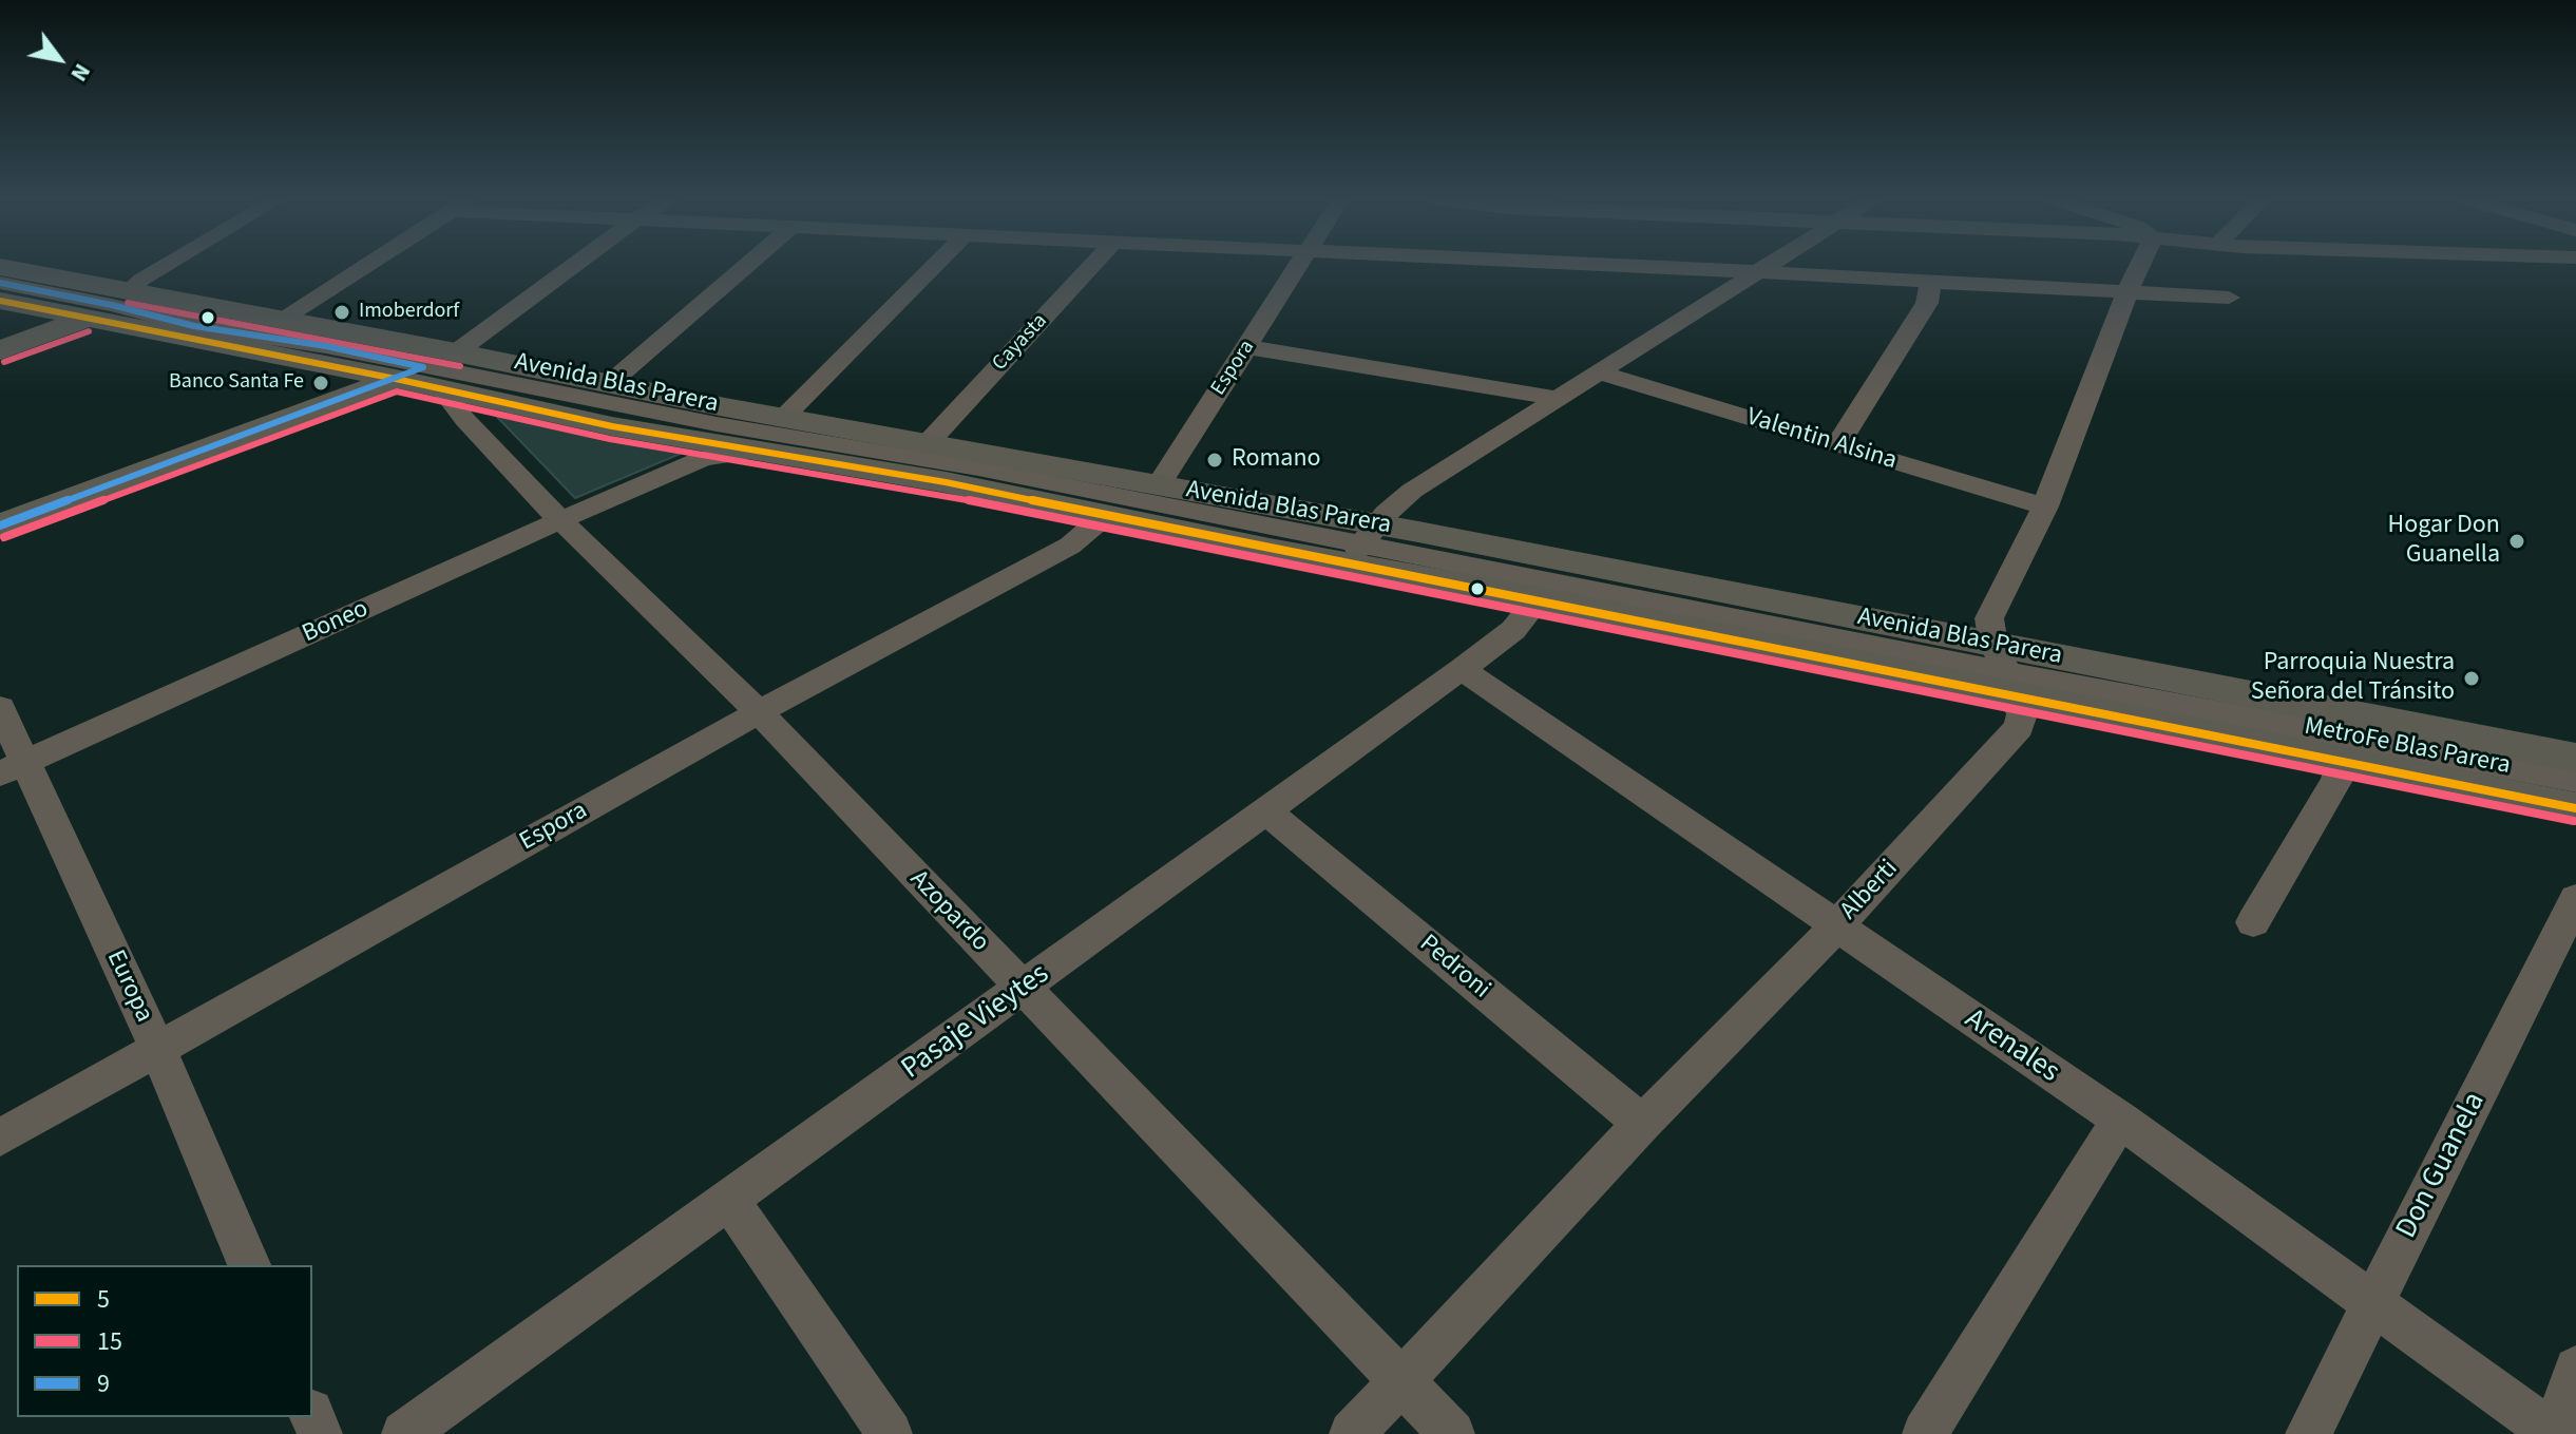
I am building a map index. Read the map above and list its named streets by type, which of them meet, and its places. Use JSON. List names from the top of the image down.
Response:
{
  "streets": {
    "main road": ["Avenida Blas Parera"],
    "street": [
      "Cayasta",
      "Espora",
      "Valentin Alsina",
      "Boneo",
      "MetroFe Blas Parera",
      "Alberti",
      "Azopardo",
      "Pedroni",
      "Europa",
      "Pasaje Vieytes",
      "Arenales",
      "Don Guanela"
    ]
  },
  "crossings": [
    ["Cayasta", "Avenida Blas Parera"],
    ["Espora", "Avenida Blas Parera"],
    ["Espora", "Azopardo"],
    ["Espora", "Europa"],
    ["Avenida Blas Parera", "Boneo"],
    ["Avenida Blas Parera", "MetroFe Blas Parera"],
    ["Avenida Blas Parera", "Alberti"],
    ["Avenida Blas Parera", "Azopardo"],
    ["Avenida Blas Parera", "Pasaje Vieytes"],
    ["Valentin Alsina", "Alberti"],
    ["Boneo", "Azopardo"],
    ["Boneo", "Europa"],
    ["MetroFe Blas Parera", "Alberti"],
    ["Alberti", "Azopardo"],
    ["Alberti", "Pedroni"],
    ["Alberti", "Arenales"],
    ["Azopardo", "Pasaje Vieytes"],
    ["Pedroni", "Pasaje Vieytes"],
    ["Pasaje Vieytes", "Arenales"],
    ["Arenales", "Don Guanela"]
  ],
  "places": [
    "Imoberdorf",
    "Banco Santa Fe",
    "Romano",
    "Hogar Don Guanella",
    "Parroquia Nuestra Señora del Tránsito"
  ],
  "lines": ["transit line 9", "transit line 5", "transit line 15"],
  "legend": ["5", "15", "9"],
  "north": "bottom right"
}
